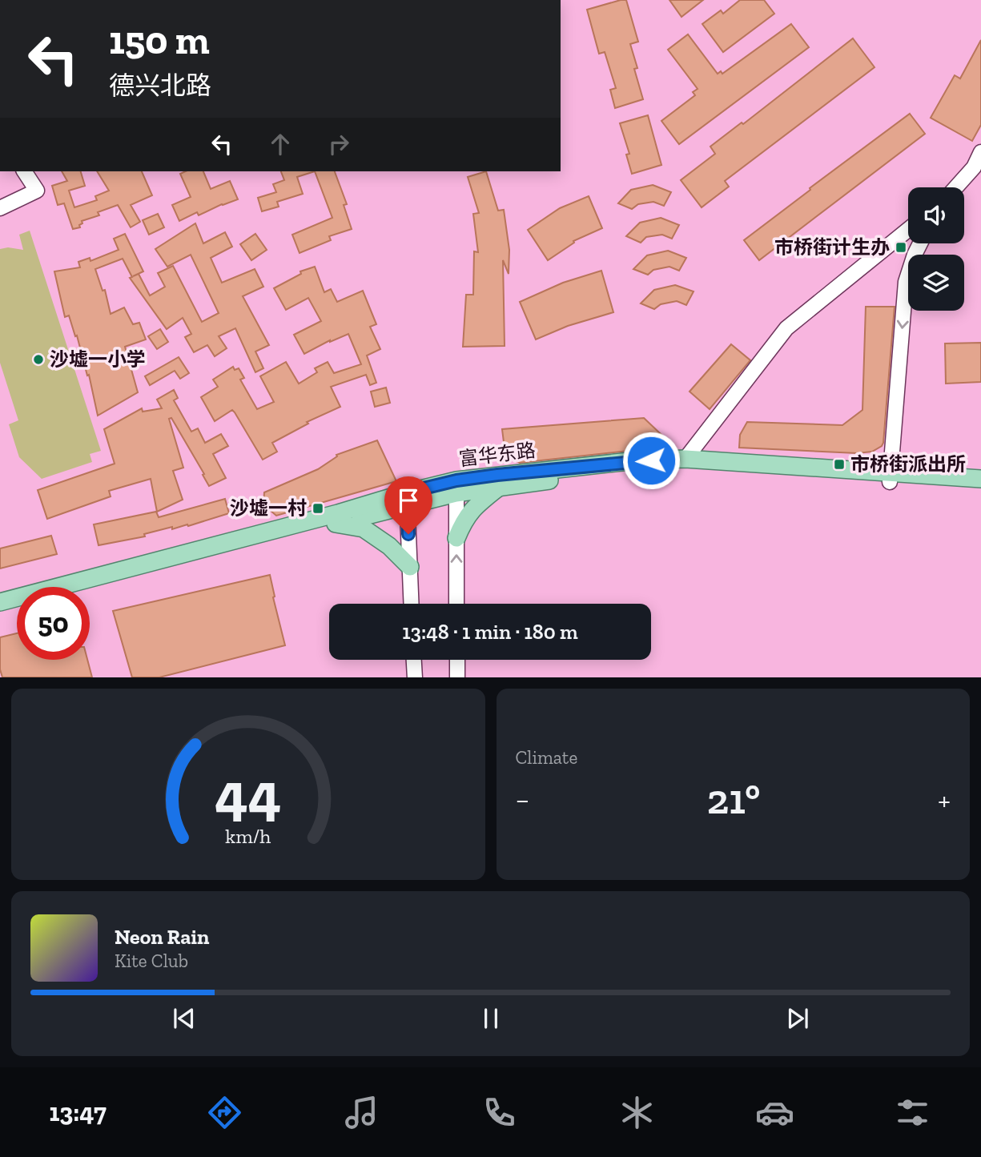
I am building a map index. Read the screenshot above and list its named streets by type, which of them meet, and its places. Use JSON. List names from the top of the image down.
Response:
{
  "streets": {
    "main road": ["富华东路"]
  },
  "places": {
    "transit": ["市桥街计生办", "市桥街派出所", "沙墟一村"],
    "other": ["沙墟一小学"]
  },
  "page": {
    "turn": ["150 m", "德兴北路"],
    "limit": "50",
    "trip": "13:48 · 1 min · 180 m",
    "tile": "Climate",
    "heat": ["−", "21°", "+"],
    "song": ["Neon Rain", "Kite Club"],
    "tabs": "13:47",
    "gauge": ["44", "km/h"]
  }
}
